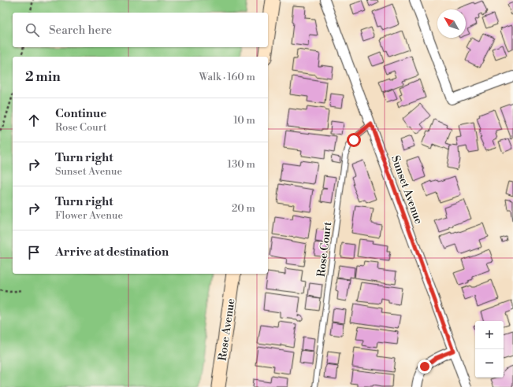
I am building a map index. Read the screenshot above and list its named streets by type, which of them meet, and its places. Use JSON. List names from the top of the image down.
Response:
{
  "streets": {
    "street": ["Sunset Avenue", "Rose Avenue"],
    "lane": ["Rose Court"]
  },
  "crossings": [
    ["Sunset Avenue", "Rose Court"]
  ],
  "north": "top left",
  "page": {
    "search": "Search here",
    "heading": ["2 min", "Walk · 160 m"],
    "list": [
      ["Continue", "Rose Court", "10 m"],
      ["Turn right", "Sunset Avenue", "130 m"],
      ["Turn right", "Flower Avenue", "20 m"],
      "Arrive at destination"
    ],
    "map_buttons": ["+", "−"]
  }
}
